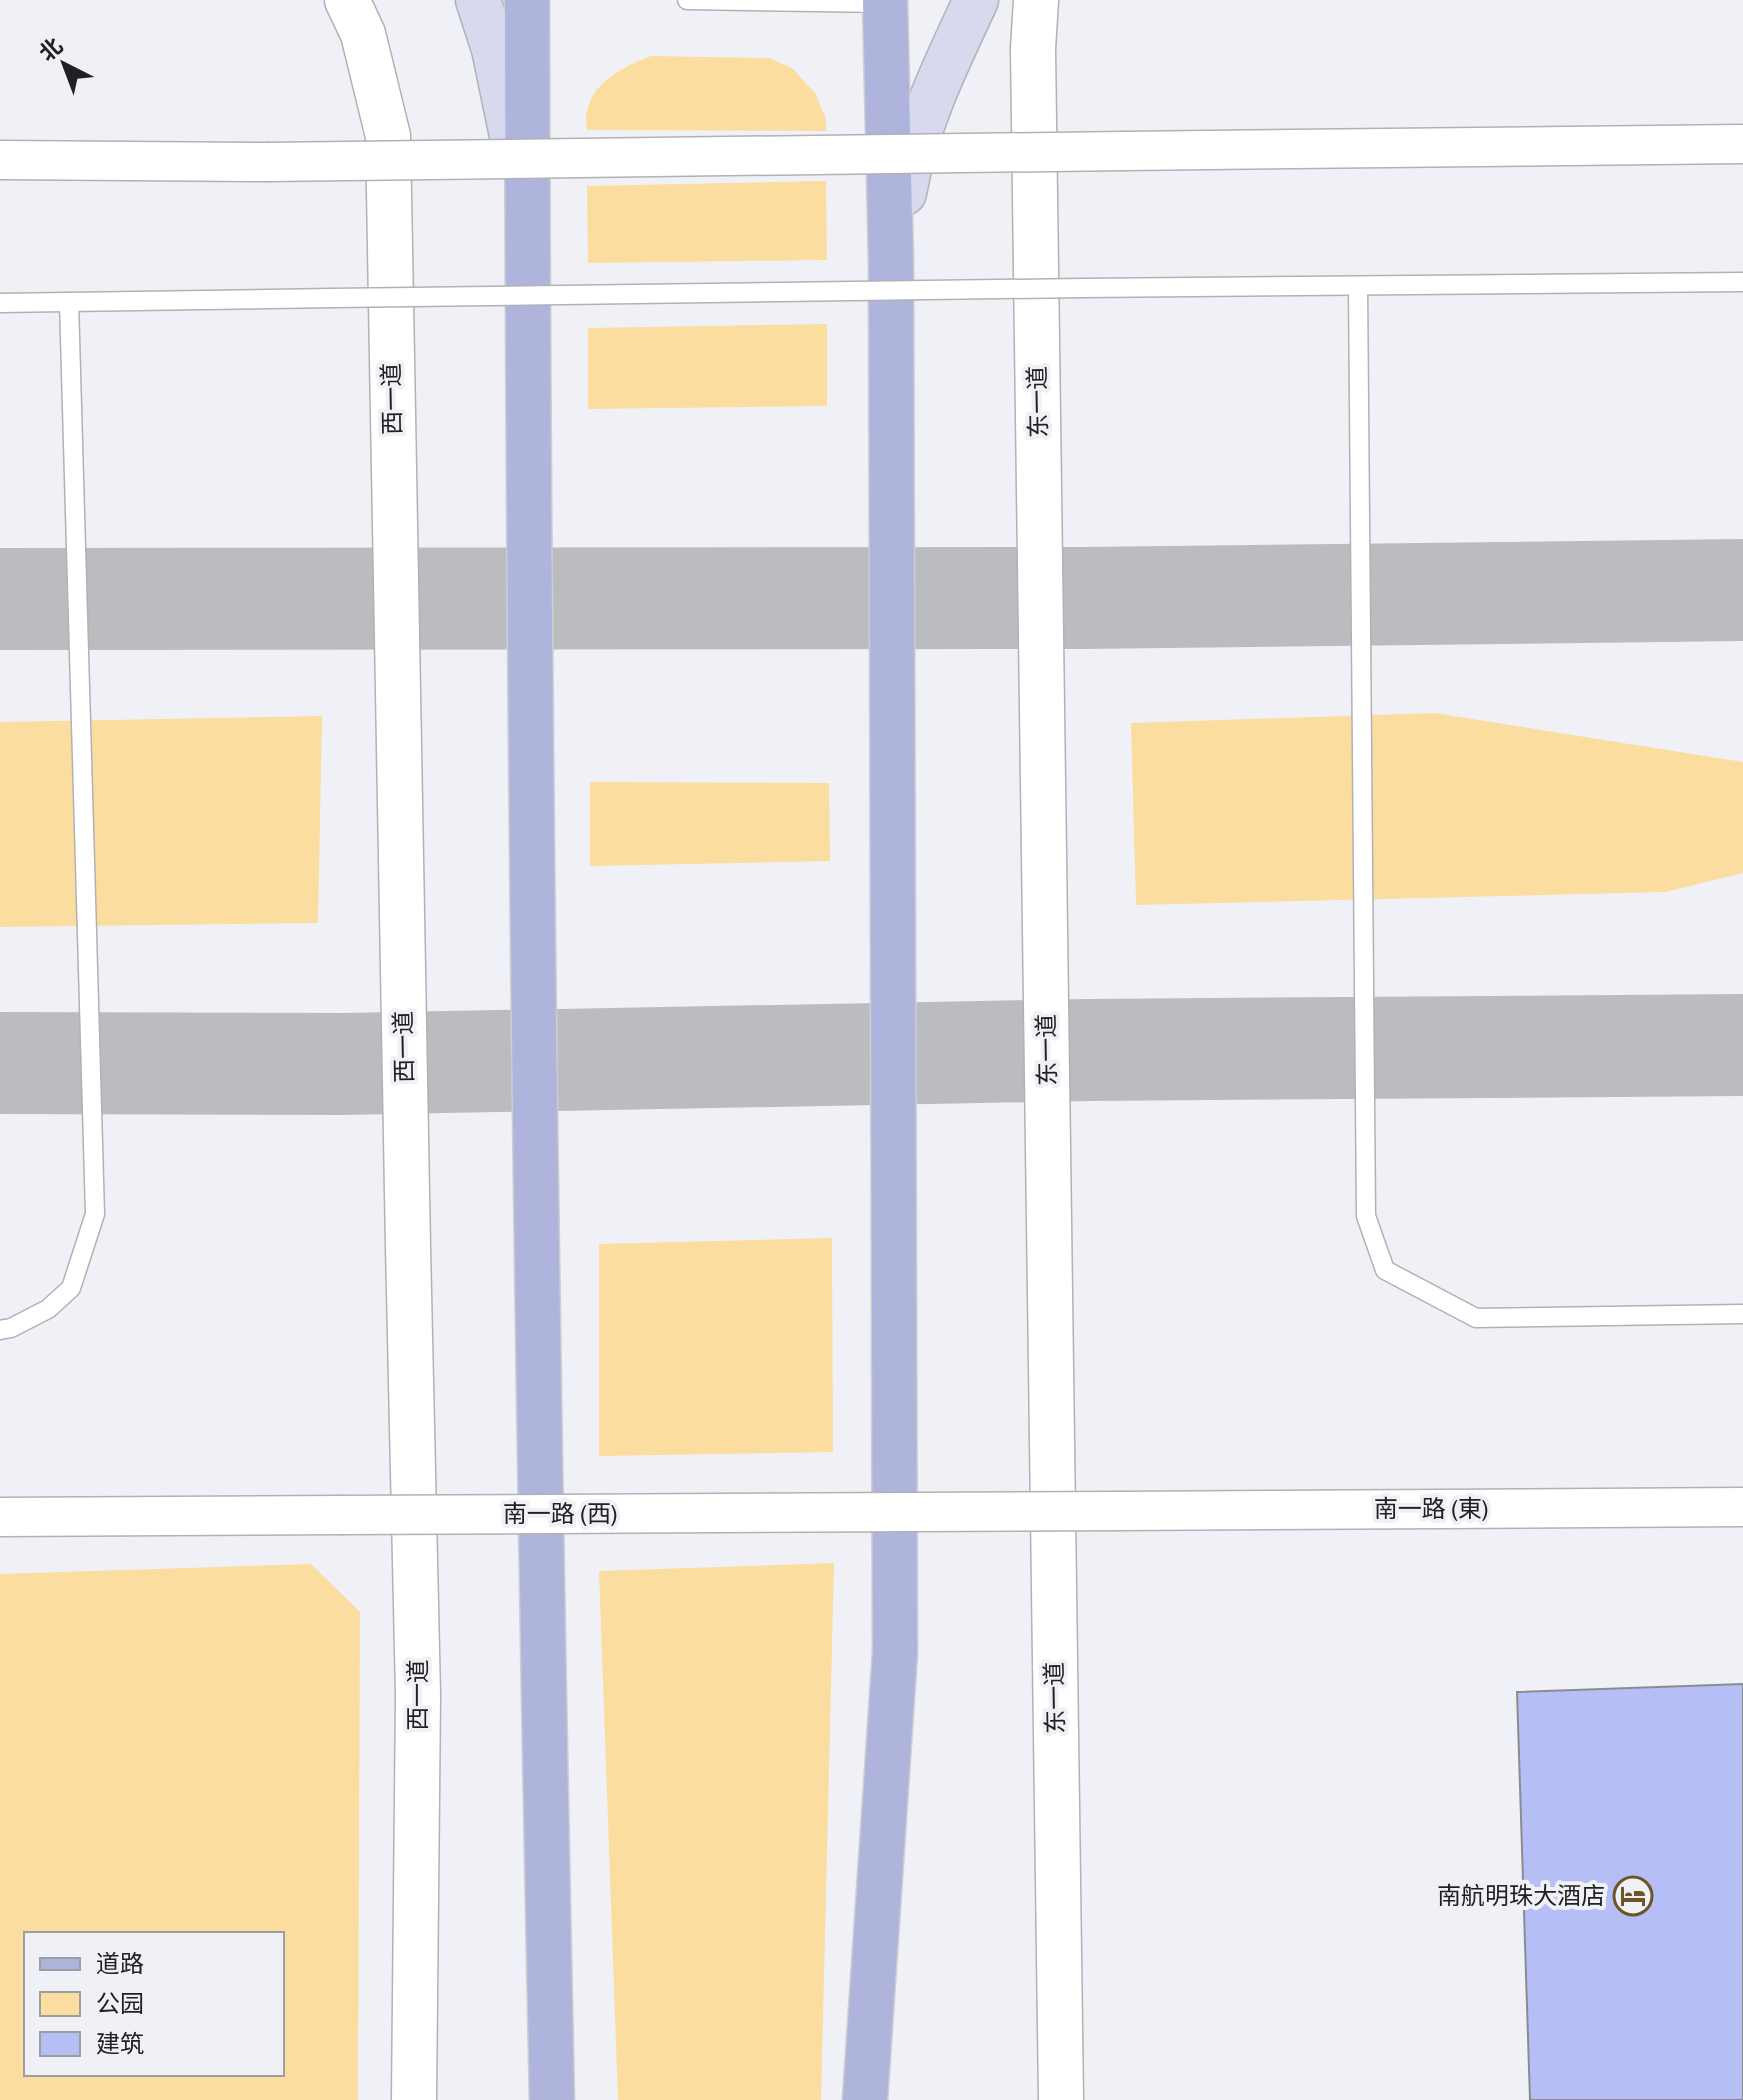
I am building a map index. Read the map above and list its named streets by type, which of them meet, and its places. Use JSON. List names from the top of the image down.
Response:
{
  "streets": {
    "street": [
      "西一道",
      "东一道",
      "南一路 (東)",
      "南一路 (西)"
    ]
  },
  "crossings": [
    ["南一路 (東)", "南一路 (西)"]
  ],
  "places": {
    "hotel": ["南航明珠大酒店"]
  },
  "legend": ["道路", "公园", "建筑"],
  "north": "top left"
}
